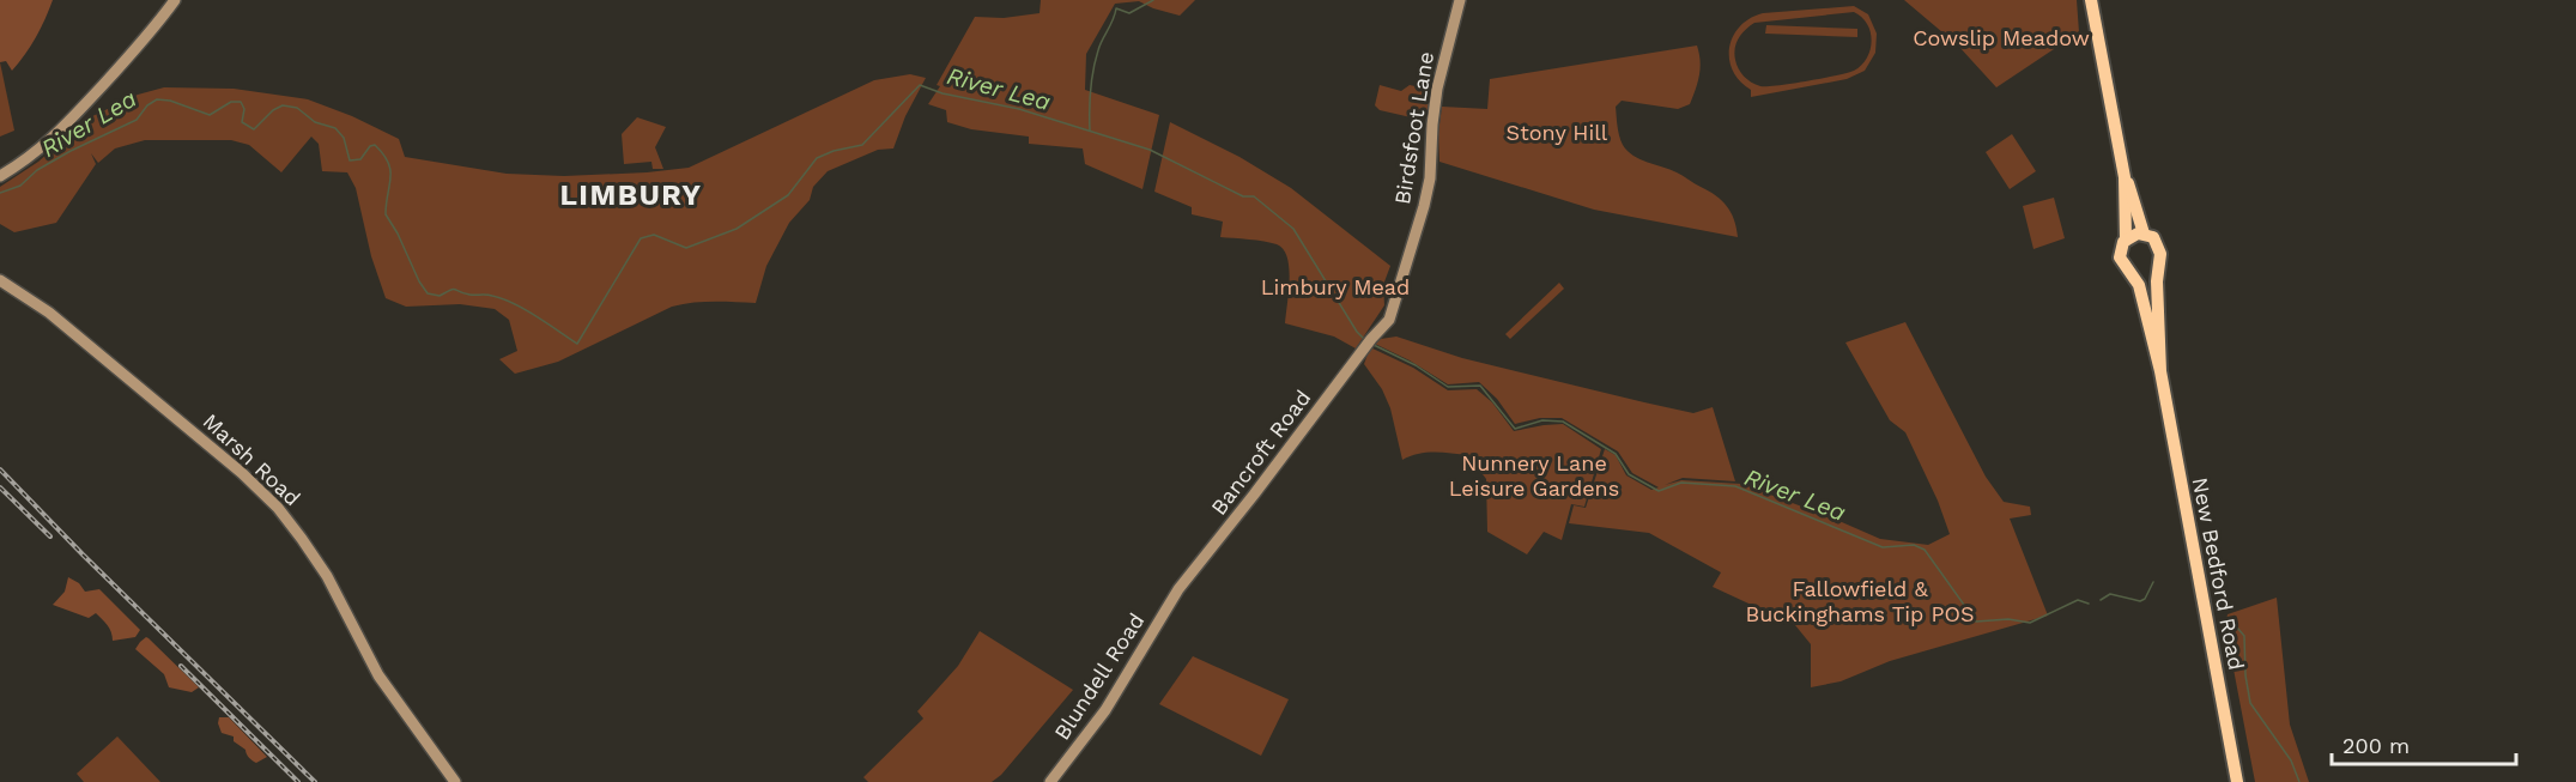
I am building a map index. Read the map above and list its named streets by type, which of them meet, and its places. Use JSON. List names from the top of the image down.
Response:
{
  "streets": {
    "highway": ["New Bedford Road"],
    "street": [
      "Birdsfoot Lane",
      "Bancroft Road",
      "Marsh Road",
      "Blundell Road"
    ]
  },
  "crossings": [
    ["Birdsfoot Lane", "Bancroft Road"],
    ["Bancroft Road", "Blundell Road"]
  ],
  "districts": ["LIMBURY"],
  "water": ["River Lea"],
  "parks": [
    "Cowslip Meadow",
    "Stony Hill",
    "Limbury Mead",
    "Nunnery Lane Leisure Gardens",
    "Fallowfield & Buckinghams Tip POS"
  ],
  "scale_bar": "200 m"
}
